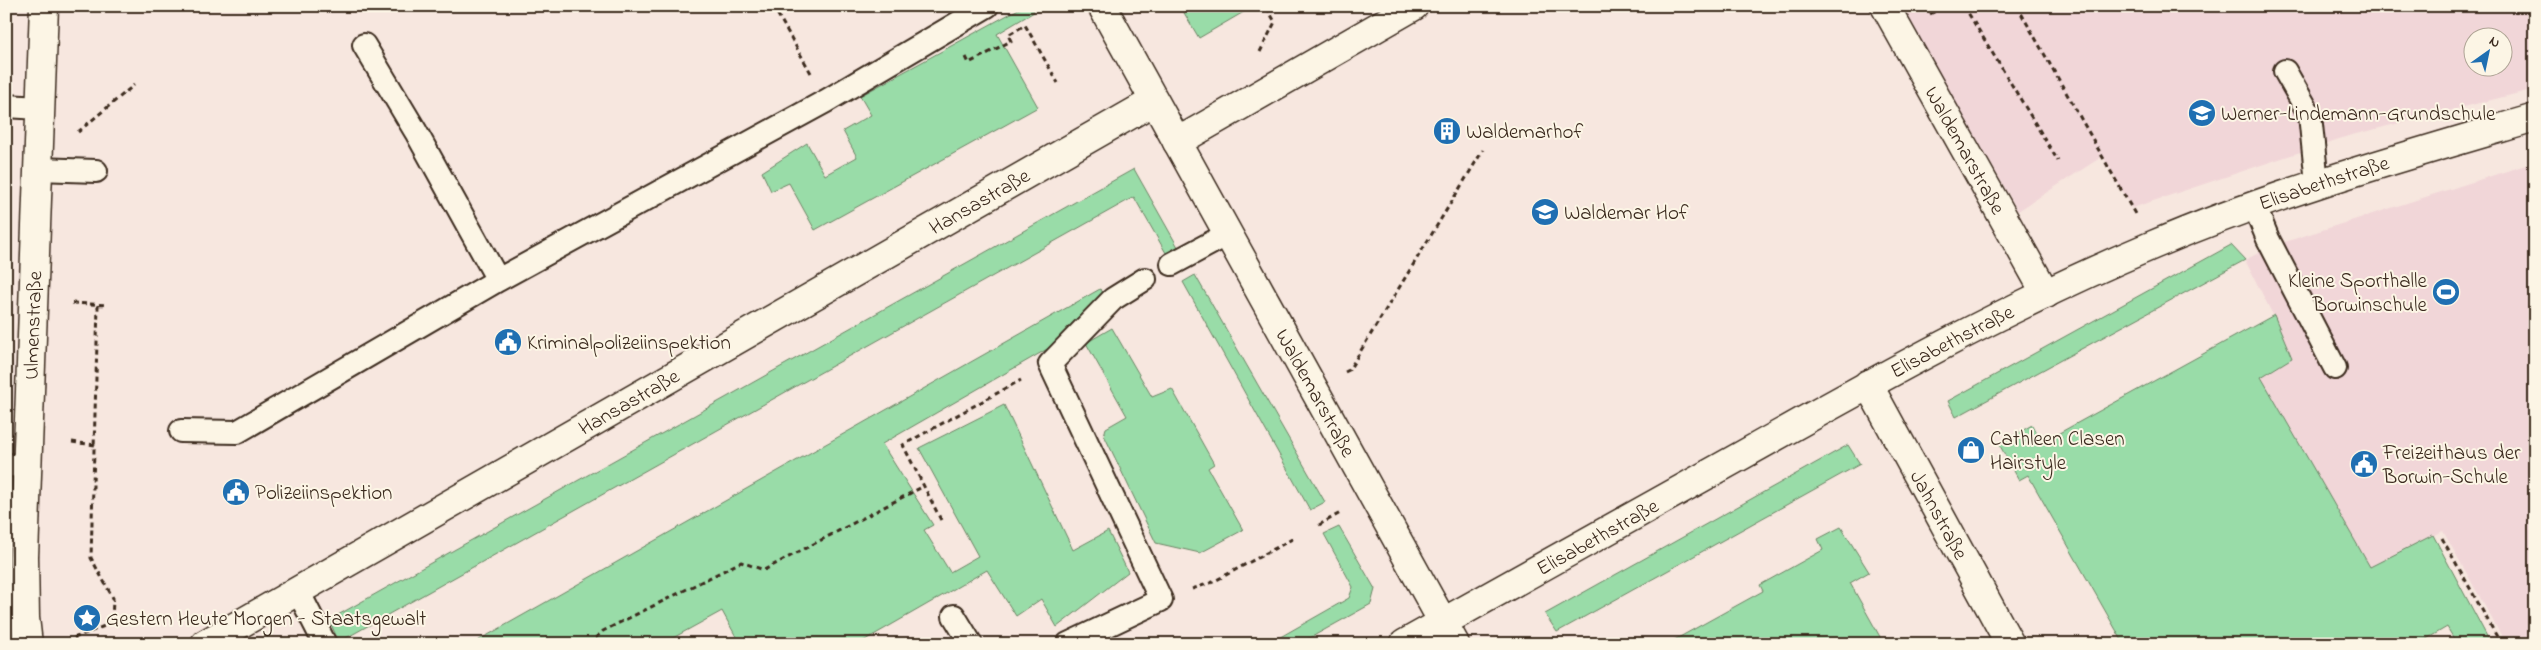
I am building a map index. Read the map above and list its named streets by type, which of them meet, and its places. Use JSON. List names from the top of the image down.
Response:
{
  "streets": {
    "street": [
      "Waldemarstraße",
      "Elisabethstraße",
      "Hansastraße",
      "Ulmenstraße",
      "Jahnstraße"
    ]
  },
  "crossings": [
    ["Waldemarstraße", "Elisabethstraße"],
    ["Waldemarstraße", "Hansastraße"],
    ["Elisabethstraße", "Jahnstraße"]
  ],
  "places": {
    "school or university": ["Werner-Lindemann-Grundschule", "Waldemar Hof"],
    "building": ["Waldemarhof"],
    "sports": ["Kleine Sporthalle Borwinschule"],
    "public building": ["Kriminalpolizeiinspektion", "Freizeithaus der Borwin-Schule", "Polizeiinspektion"],
    "shop": ["Cathleen Clasen Hairstyle"],
    "place": ["Gestern Heute Morgen - Staatsgewalt"]
  },
  "north": "top right"
}
